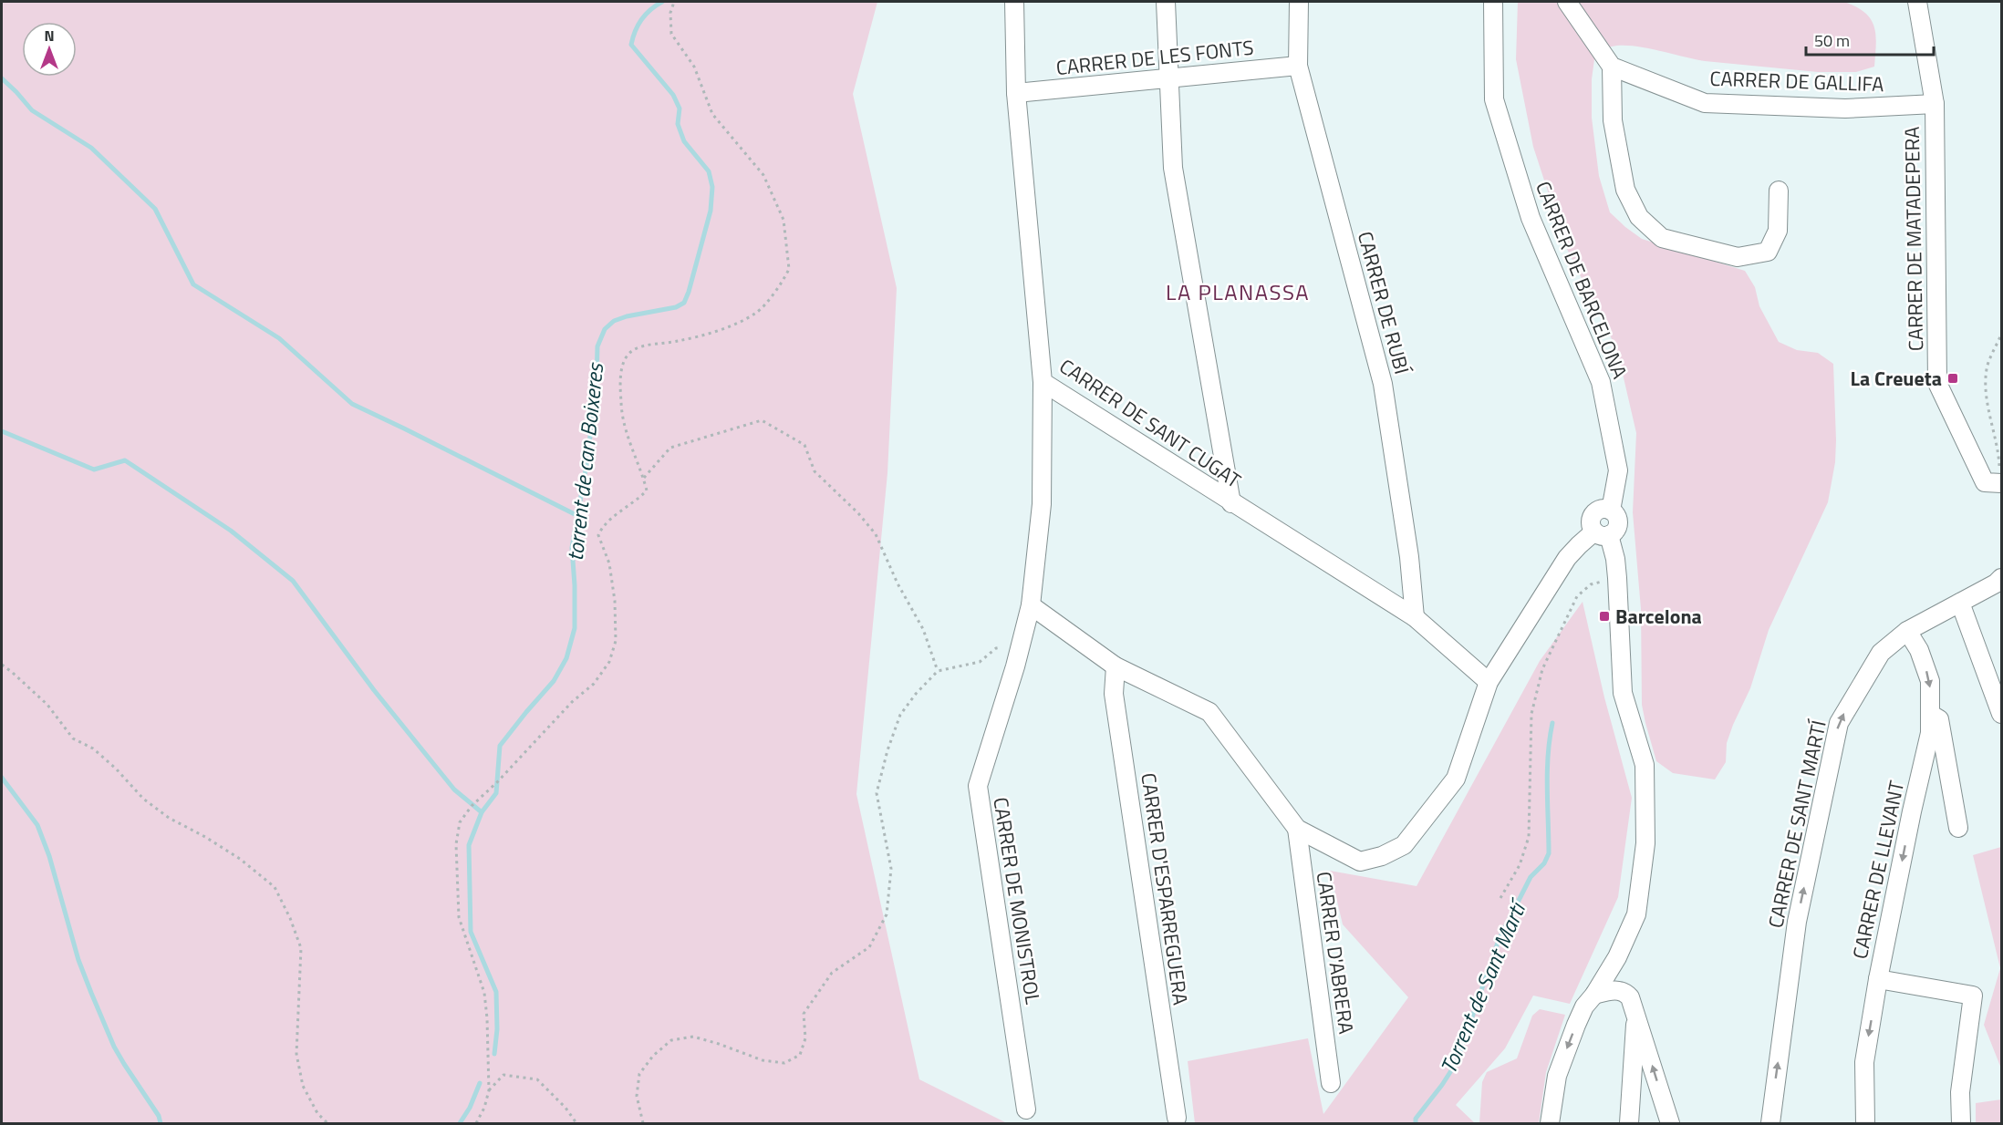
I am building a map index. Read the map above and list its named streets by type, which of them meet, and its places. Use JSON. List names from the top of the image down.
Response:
{
  "streets": {
    "street": [
      "CARRER DE LES FONTS",
      "CARRER DE GALLIFA",
      "CARRER DE MATADEPERA",
      "CARRER DE BARCELONA",
      "CARRER DE RUBÍ",
      "CARRER DE SANT CUGAT",
      "CARRER DE SANT MARTÍ",
      "CARRER DE LLEVANT",
      "CARRER D'ESPARREGUERA",
      "CARRER DE MONISTROL",
      "CARRER D'ABRERA"
    ]
  },
  "crossings": [
    ["CARRER DE LES FONTS", "CARRER DE RUBÍ"],
    ["CARRER DE LES FONTS", "CARRER DE SANT CUGAT"],
    ["CARRER DE GALLIFA", "CARRER DE MATADEPERA"],
    ["CARRER DE RUBÍ", "CARRER DE SANT CUGAT"],
    ["CARRER DE SANT CUGAT", "CARRER DE MONISTROL"],
    ["CARRER DE SANT MARTÍ", "CARRER DE LLEVANT"]
  ],
  "one_way": ["CARRER DE SANT MARTÍ"],
  "districts": ["LA PLANASSA"],
  "water": ["torrent de can Boixeres", "Torrent de Sant Martí"],
  "places": {
    "transit": ["La Creueta", "Barcelona"]
  },
  "scale_bar": "50 m",
  "north": "top"
}
